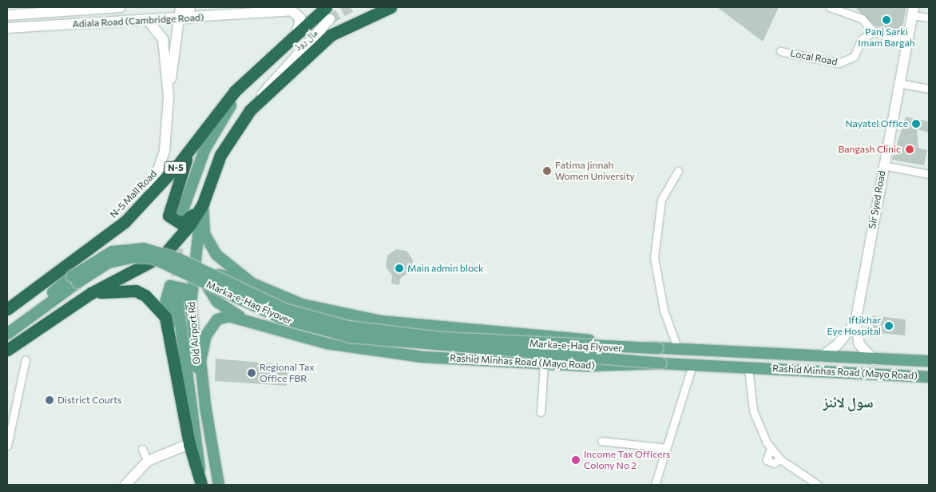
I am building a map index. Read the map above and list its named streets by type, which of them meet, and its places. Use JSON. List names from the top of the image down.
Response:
{
  "streets": {
    "highway": ["مال روڈ", "N-5", "N-5 Mall Road"],
    "main road": [
      "Adiala Road (Cambridge Road)",
      "Sir Syed Road",
      "Marka-e-Haq Flyover",
      "Old Airport Rd",
      "Rashid Minhas Road (Mayo Road)"
    ],
    "street": ["Local Road"]
  },
  "crossings": [
    ["Adiala Road (Cambridge Road)", "N-5 Mall Road"],
    ["مال روڈ", "Old Airport Rd"],
    ["مال روڈ", "Rashid Minhas Road (Mayo Road)"],
    ["Sir Syed Road", "Rashid Minhas Road (Mayo Road)"],
    ["Marka-e-Haq Flyover", "Rashid Minhas Road (Mayo Road)"],
    ["Old Airport Rd", "Rashid Minhas Road (Mayo Road)"]
  ],
  "districts": ["سول لائنز"],
  "places": [
    "Panj Sarki Imam Bargah",
    "Nayatel Office",
    "Bangash Clinic",
    "Fatima Jinnah Women University",
    "Main admin block",
    "Iftikhar Eye Hospital",
    "Regional Tax Office FBR",
    "District Courts",
    "Income Tax Officers Colony No 2"
  ]
}
